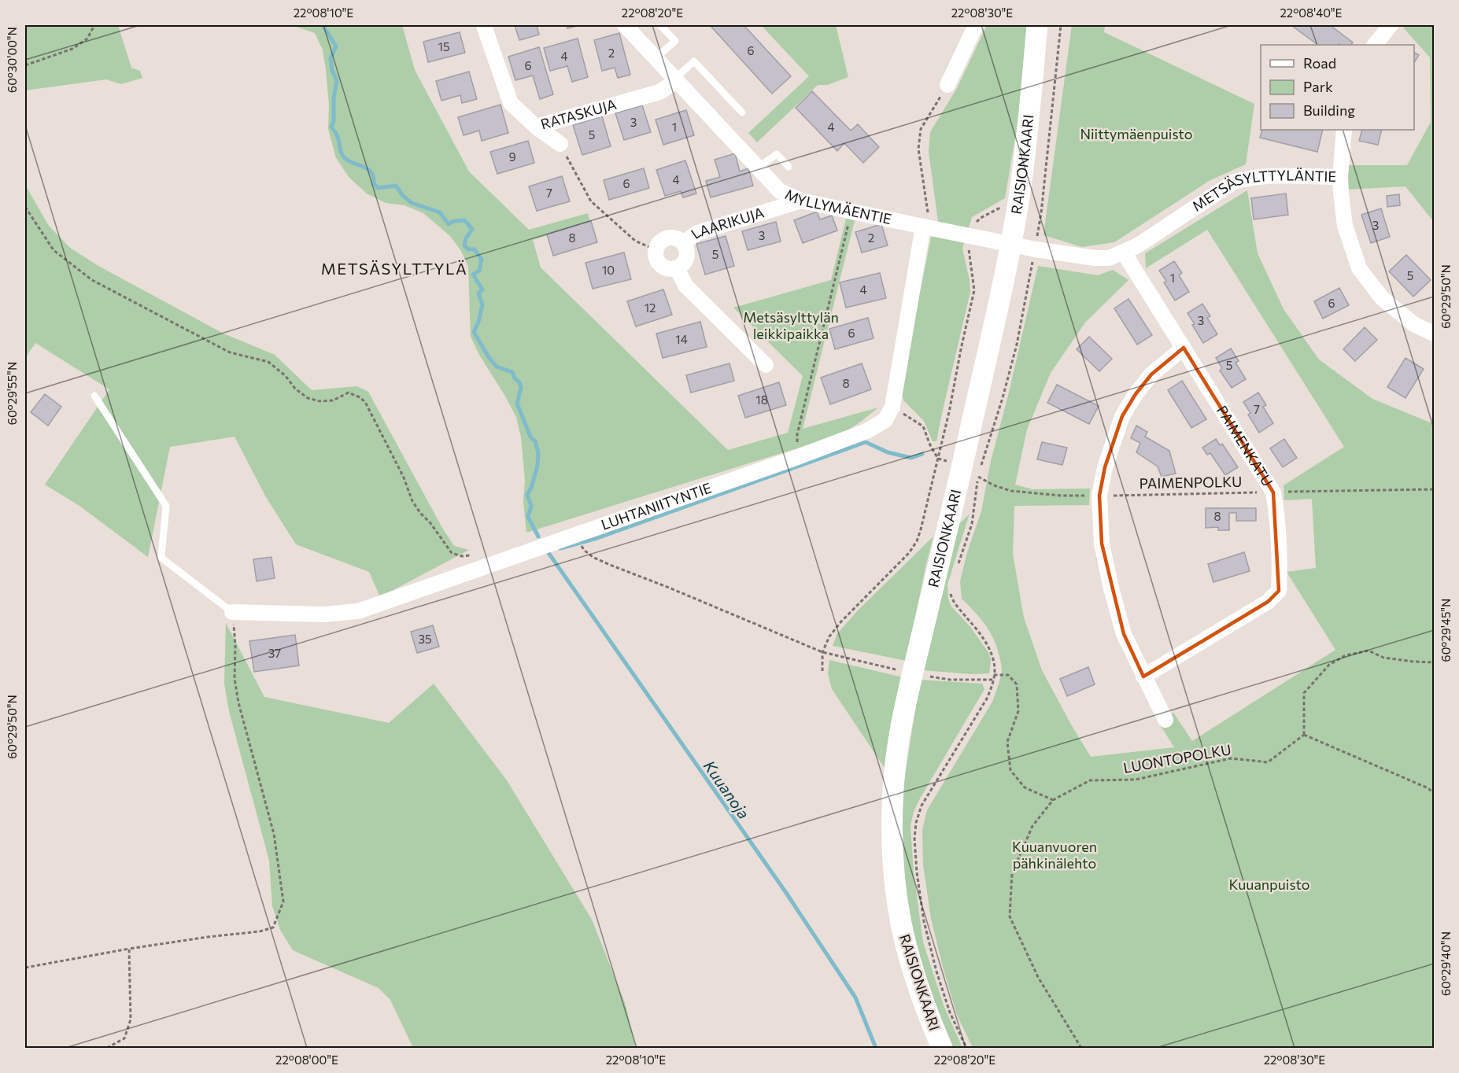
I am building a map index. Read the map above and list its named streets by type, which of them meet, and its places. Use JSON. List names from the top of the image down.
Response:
{
  "streets": {
    "main road": ["RAISIONKAARI"],
    "street": [
      "RATASKUJA",
      "METSÄSYLTTYLÄNTIE",
      "MYLLYMÄENTIE",
      "LAARIKUJA",
      "PAIMENKATU",
      "LUHTANIITYNTIE"
    ],
    "path": ["PAIMENPOLKU", "LUONTOPOLKU"]
  },
  "crossings": [
    ["RATASKUJA", "MYLLYMÄENTIE"],
    ["RAISIONKAARI", "METSÄSYLTTYLÄNTIE"],
    ["RAISIONKAARI", "MYLLYMÄENTIE"],
    ["RAISIONKAARI", "PAIMENPOLKU"],
    ["METSÄSYLTTYLÄNTIE", "MYLLYMÄENTIE"],
    ["METSÄSYLTTYLÄNTIE", "PAIMENKATU"],
    ["MYLLYMÄENTIE", "LAARIKUJA"],
    ["MYLLYMÄENTIE", "LUHTANIITYNTIE"],
    ["PAIMENKATU", "PAIMENPOLKU"]
  ],
  "districts": ["METSÄSYLTTYLÄ"],
  "water": ["Kuuanoja"],
  "parks": [
    "Niittymäenpuisto",
    "Metsäsylttylän leikkipaikka",
    "Kuuanvuoren pähkinälehto",
    "Kuuanpuisto"
  ],
  "house_numbers": [
    "15",
    "6",
    "2",
    "4",
    "6",
    "3",
    "1",
    "4",
    "5",
    "9",
    "4",
    "6",
    "7",
    "3",
    "3",
    "8",
    "2",
    "5",
    "10",
    "5",
    "1",
    "4",
    "6",
    "12",
    "3",
    "6",
    "14",
    "5",
    "8",
    "18",
    "7",
    "8",
    "35",
    "37"
  ],
  "legend": ["Road", "Park", "Building"],
  "coordinates": [
    "22°08'10\"E",
    "22°08'20\"E",
    "22°08'30\"E",
    "22°08'40\"E",
    "60°30'00\"N",
    "60°29'50\"N",
    "60°29'55\"N",
    "60°29'45\"N",
    "60°29'40\"N",
    "22°08'00\"E"
  ]
}
